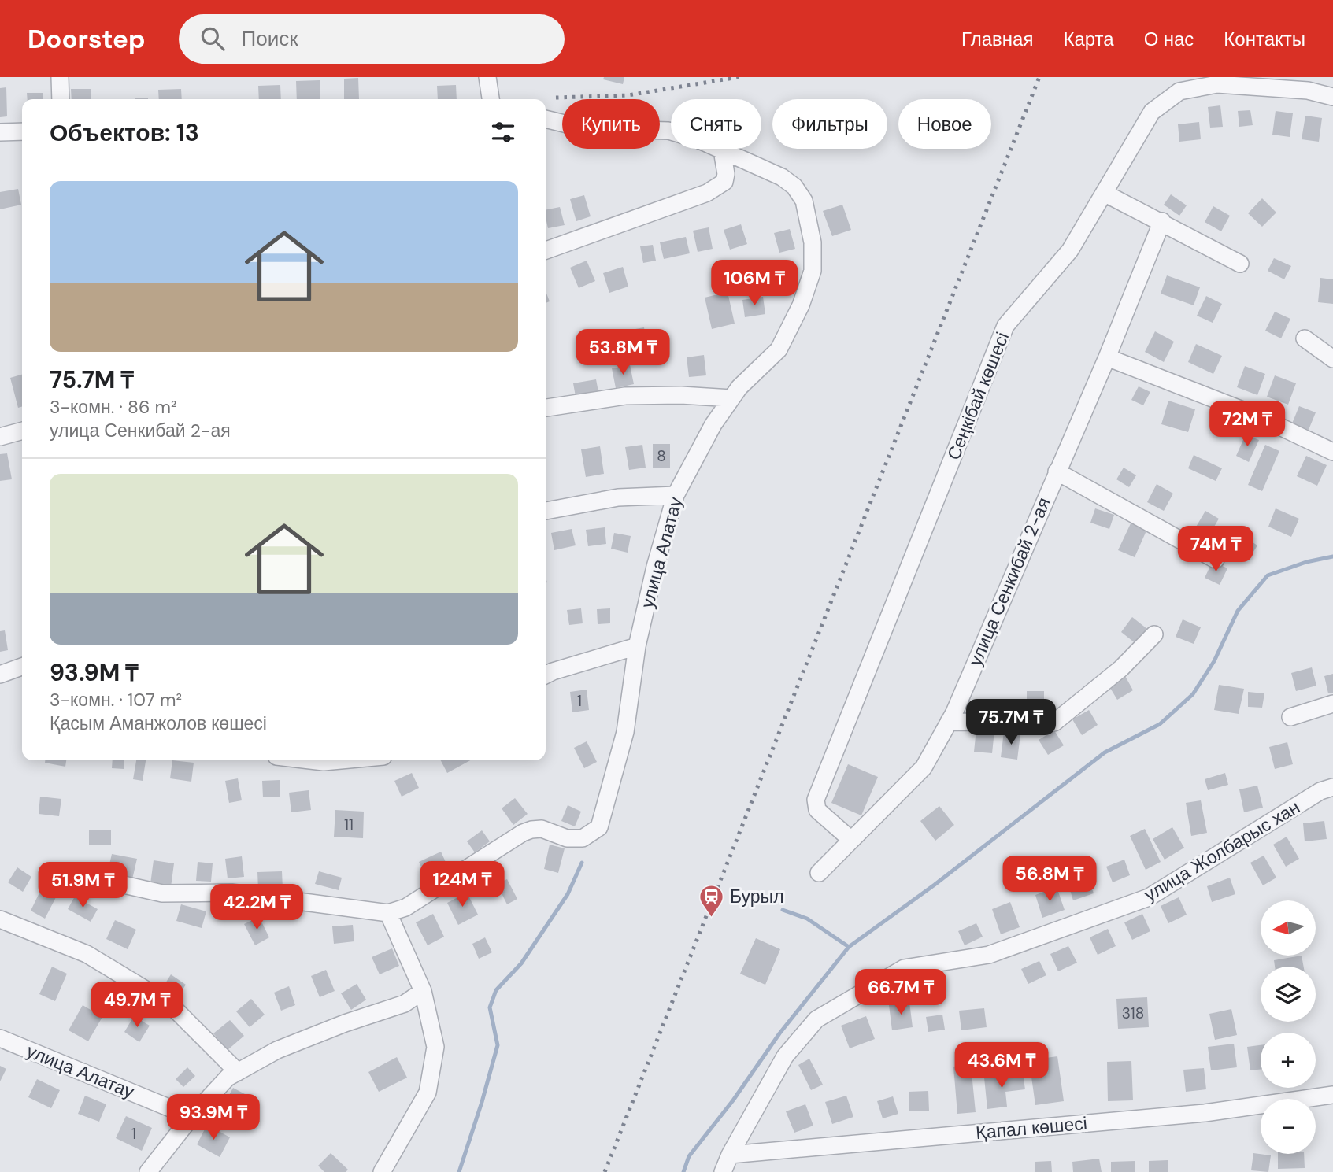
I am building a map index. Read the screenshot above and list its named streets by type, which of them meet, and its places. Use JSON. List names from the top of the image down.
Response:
{
  "streets": {
    "street": [
      "Сеңкібай көшесі",
      "улица Алатау",
      "улица Сенкибай 2-ая",
      "улица Жолбарыс хан",
      "Қапал көшесі"
    ]
  },
  "crossings": [
    ["Сеңкібай көшесі", "улица Сенкибай 2-ая"],
    ["улица Жолбарыс хан", "Қапал көшесі"]
  ],
  "places": {
    "station": ["Бурыл"]
  },
  "house_numbers": [
    "8",
    "1",
    "11",
    "318",
    "1"
  ],
  "north": "left",
  "page": {
    "header": "Doorstep",
    "search": "Поиск",
    "nav": [
      "Главная",
      "Карта",
      "О нас",
      "Контакты"
    ],
    "chip": [
      "Купить",
      "Снять",
      "Фильтры",
      "Новое"
    ],
    "heading": "Объектов: 13",
    "list": [
      {
        "name": "75.7M ₸",
        "note": "3-комн. · 86 m² · улица Сенкибай 2-ая"
      },
      {
        "name": "93.9M ₸",
        "note": "3-комн. · 107 m² · Қасым Аманжолов көшесі"
      }
    ],
    "price": [
      "106M ₸",
      "53.8M ₸",
      "72M ₸",
      "74M ₸",
      "75.7M ₸",
      "56.8M ₸",
      "124M ₸",
      "51.9M ₸",
      "42.2M ₸",
      "66.7M ₸",
      "49.7M ₸",
      "43.6M ₸",
      "93.9M ₸"
    ],
    "map_buttons": ["+", "−"]
  }
}
